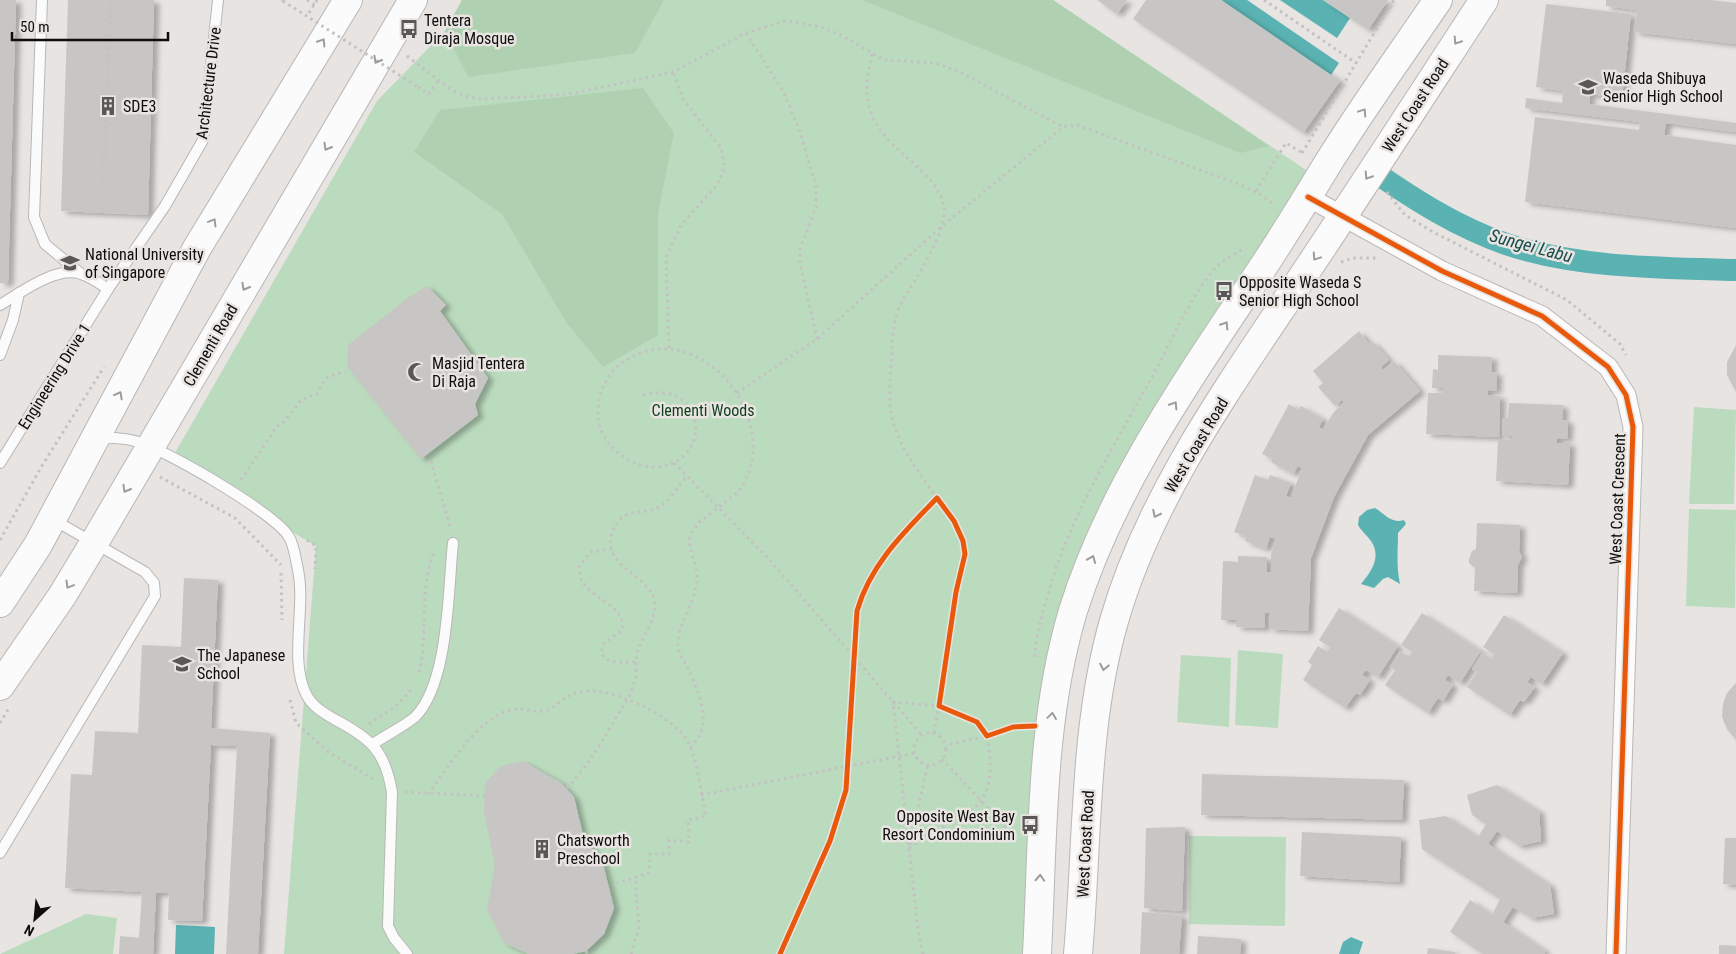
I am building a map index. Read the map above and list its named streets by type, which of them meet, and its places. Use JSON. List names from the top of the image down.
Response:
{
  "streets": {
    "main road": ["West Coast Road", "Clementi Road"],
    "street": ["West Coast Crescent"],
    "lane": ["Architecture Drive", "Engineering Drive 1"]
  },
  "crossings": [
    ["Architecture Drive", "Engineering Drive 1"],
    ["West Coast Road", "West Coast Crescent"]
  ],
  "water": ["Sungei Labu"],
  "parks": ["Clementi Woods"],
  "places": {
    "bus stop": ["Tentera Diraja Mosque", "Opposite Waseda S Senior High School", "Opposite West Bay Resort Condominium"],
    "school or university": ["Waseda Shibuya Senior High School", "National University of Singapore", "The Japanese School"],
    "building": ["SDE3", "Chatsworth Preschool"],
    "mosque": ["Masjid Tentera Di Raja"]
  },
  "scale_bar": "50 m",
  "north": "bottom left"
}
